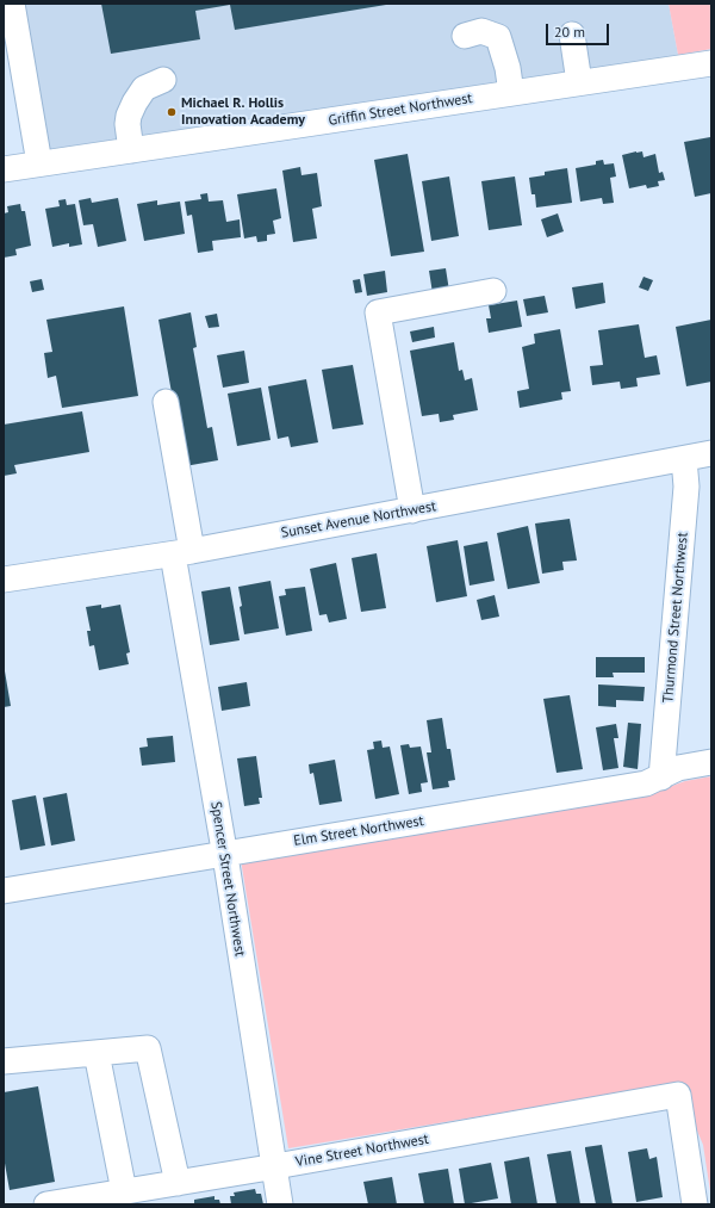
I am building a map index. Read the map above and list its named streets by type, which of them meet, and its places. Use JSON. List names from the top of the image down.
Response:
{
  "streets": {
    "street": [
      "Griffin Street Northwest",
      "Sunset Avenue Northwest",
      "Thurmond Street Northwest",
      "Elm Street Northwest",
      "Spencer Street Northwest",
      "Vine Street Northwest"
    ]
  },
  "crossings": [
    ["Sunset Avenue Northwest", "Thurmond Street Northwest"],
    ["Sunset Avenue Northwest", "Spencer Street Northwest"],
    ["Thurmond Street Northwest", "Elm Street Northwest"],
    ["Elm Street Northwest", "Spencer Street Northwest"],
    ["Spencer Street Northwest", "Vine Street Northwest"]
  ],
  "places": ["Michael R. Hollis Innovation Academy"],
  "scale_bar": "20 m"
}
